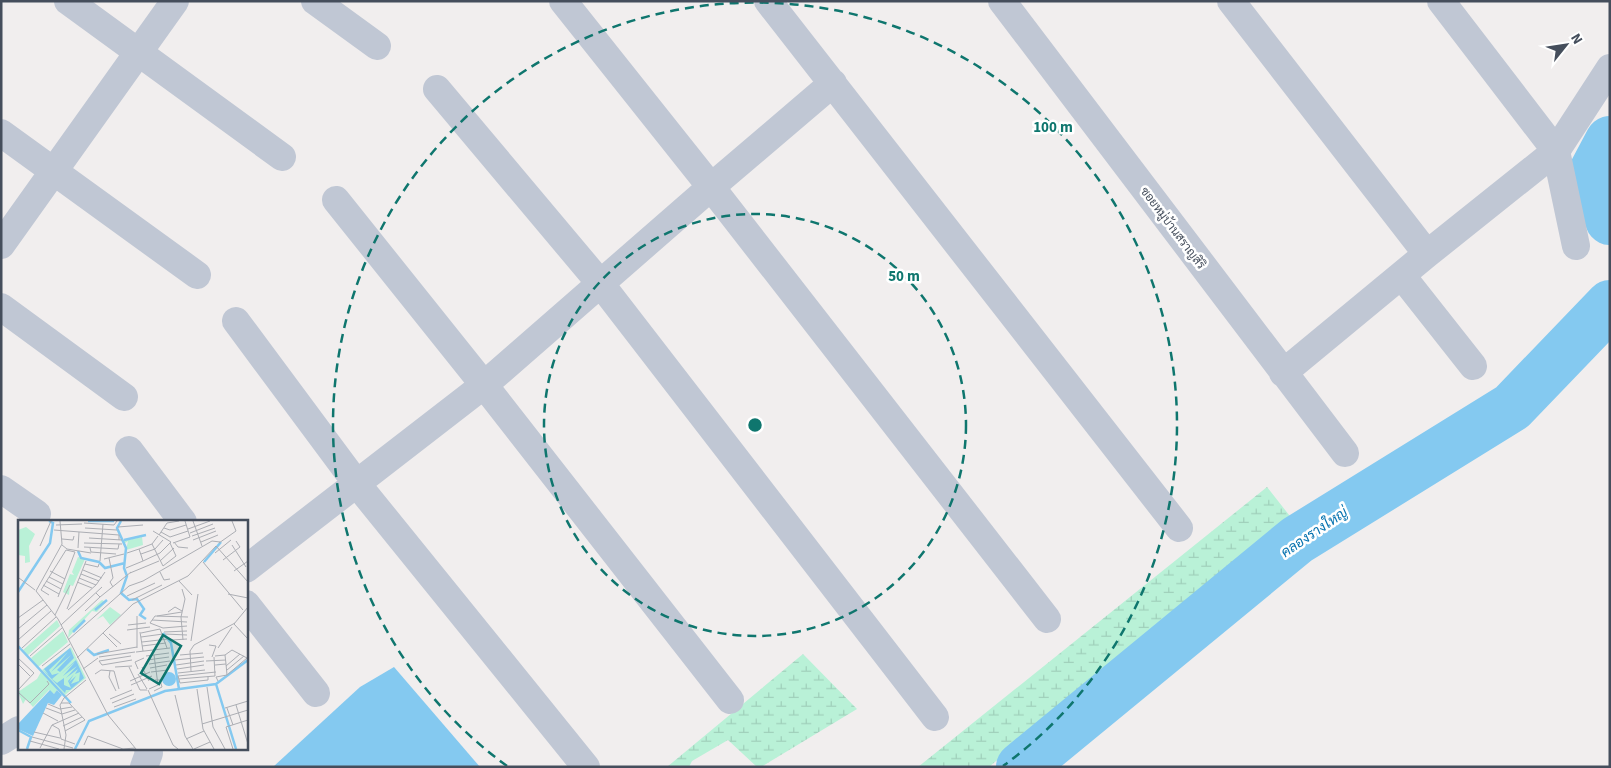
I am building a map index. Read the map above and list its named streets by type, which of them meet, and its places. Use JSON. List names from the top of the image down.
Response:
{
  "streets": {
    "street": ["ซอยหมู่บ้านสราญสิริ"]
  },
  "water": ["คลองรางใหญ่"],
  "north": "top right",
  "rings": ["100 m", "50 m"]
}
